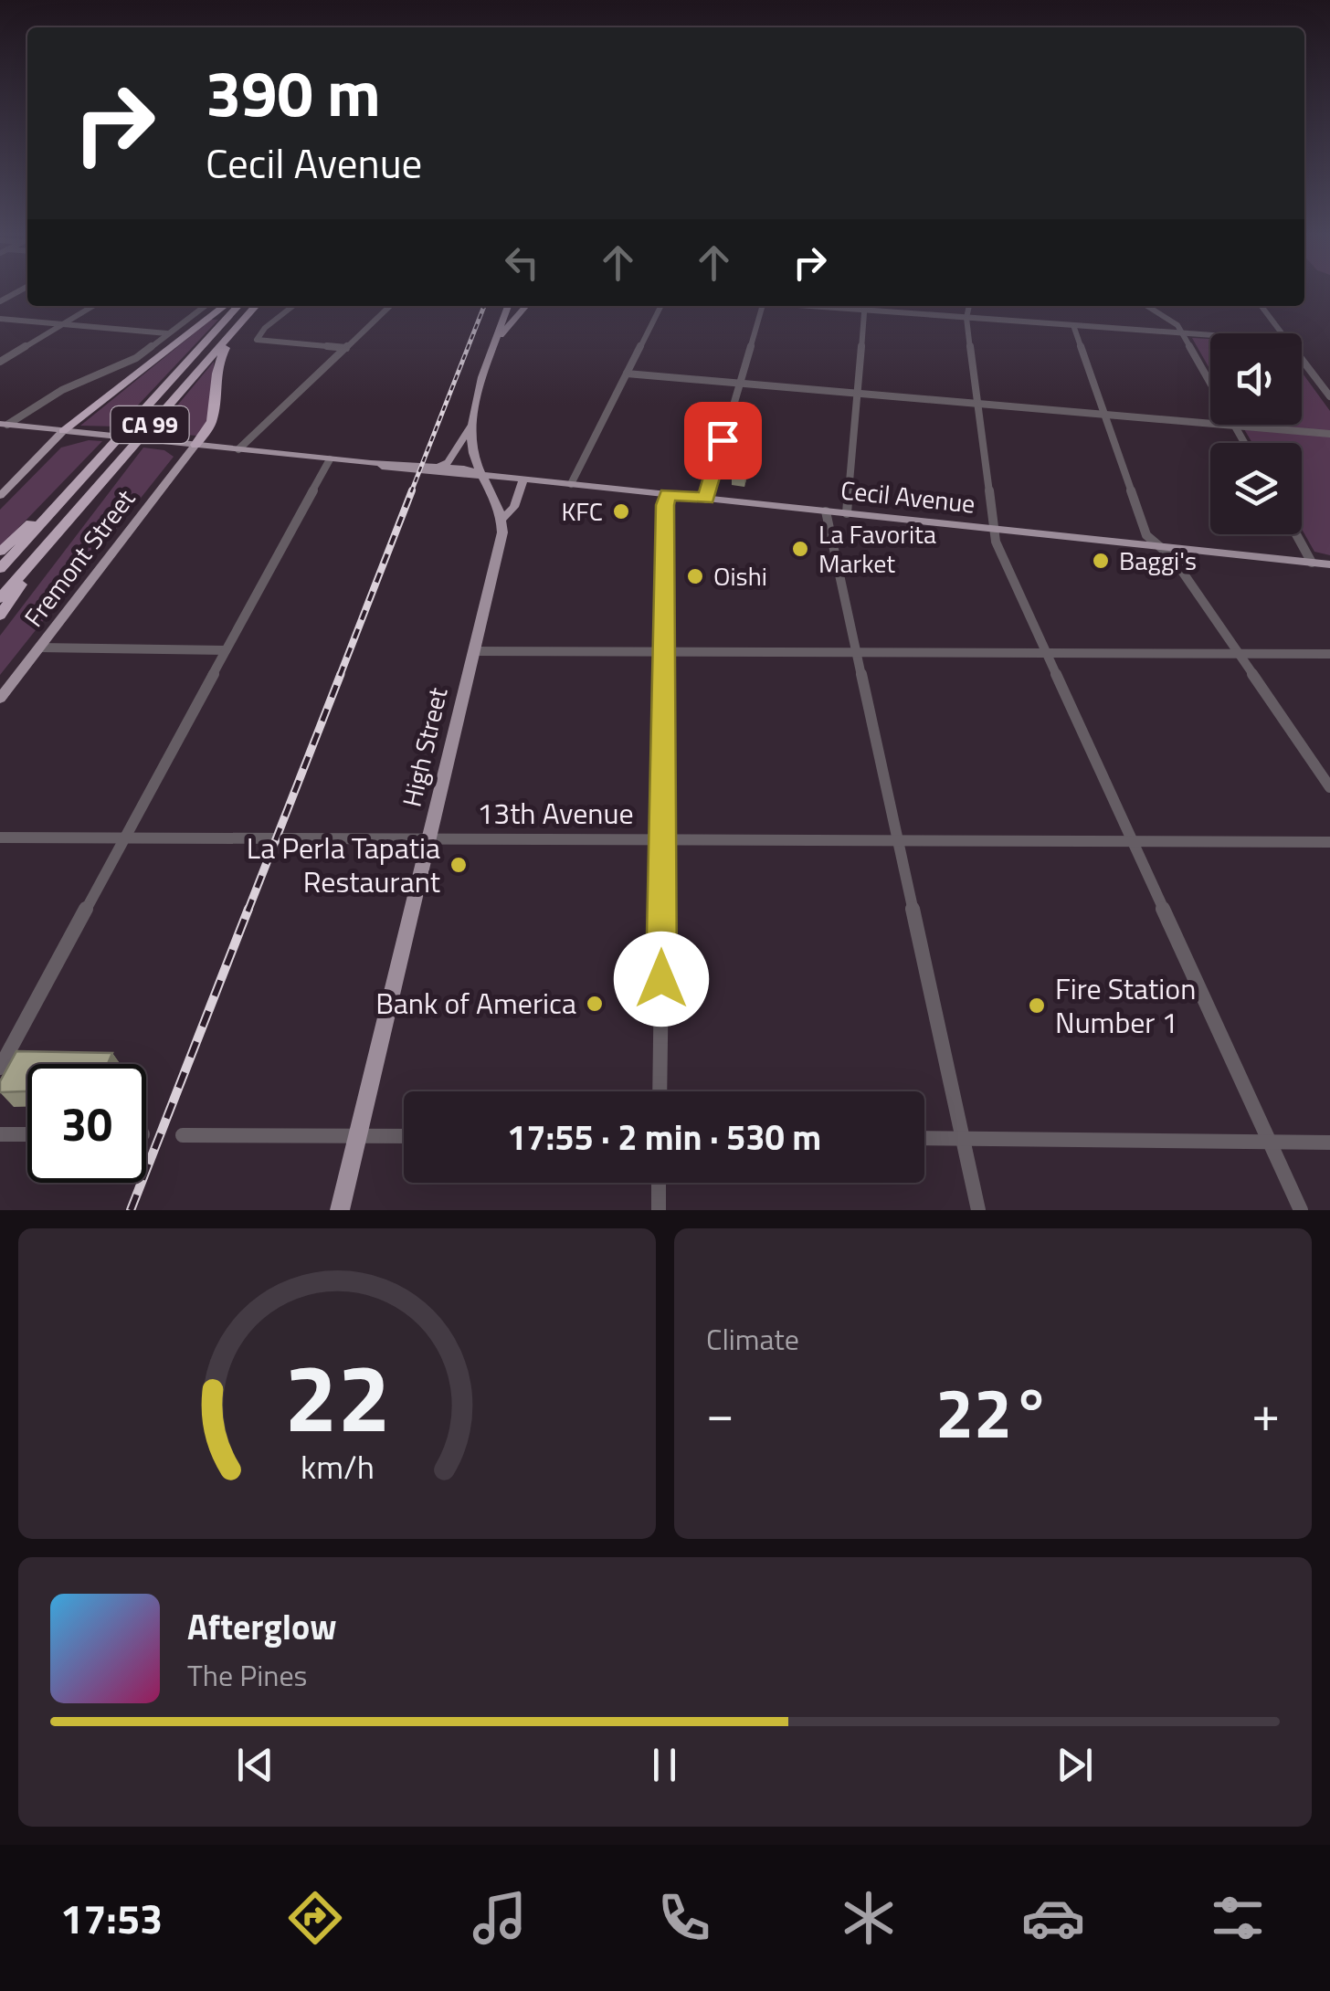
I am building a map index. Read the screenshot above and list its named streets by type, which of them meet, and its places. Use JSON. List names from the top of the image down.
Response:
{
  "streets": {
    "highway": ["CA 99"],
    "main road": ["Cecil Avenue", "Fremont Street", "High Street"],
    "street": ["13th Avenue"]
  },
  "crossings": [
    ["Cecil Avenue", "Fremont Street"],
    ["Cecil Avenue", "High Street"],
    ["High Street", "13th Avenue"]
  ],
  "places": [
    "KFC",
    "La Favorita Market",
    "Baggi's",
    "Oishi",
    "La Perla Tapatia Restaurant",
    "Bank of America",
    "Fire Station Number 1"
  ],
  "page": {
    "turn": ["390 m", "Cecil Avenue"],
    "limit": "30",
    "trip": "17:55 · 2 min · 530 m",
    "tile": "Climate",
    "heat": ["−", "22°", "+"],
    "song": ["Afterglow", "The Pines"],
    "tabs": "17:53",
    "gauge": ["22", "km/h"]
  }
}
